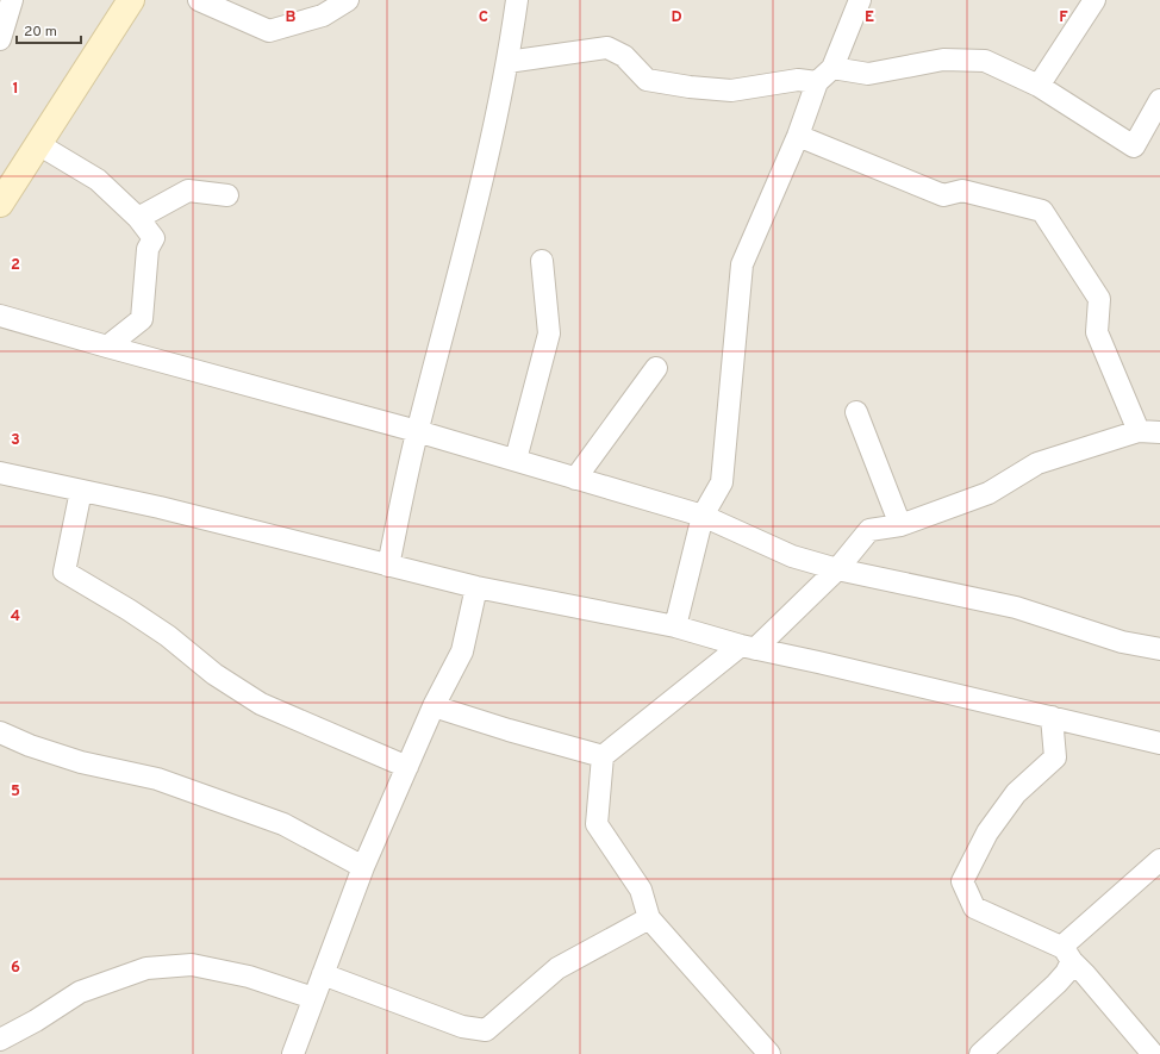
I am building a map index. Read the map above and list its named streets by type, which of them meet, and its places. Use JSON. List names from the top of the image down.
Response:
{
  "scale_bar": "20 m",
  "grid": {
    "columns": [
      "B",
      "C",
      "D",
      "E",
      "F"
    ],
    "rows": [
      "1",
      "2",
      "3",
      "4",
      "5",
      "6"
    ]
  }
}
